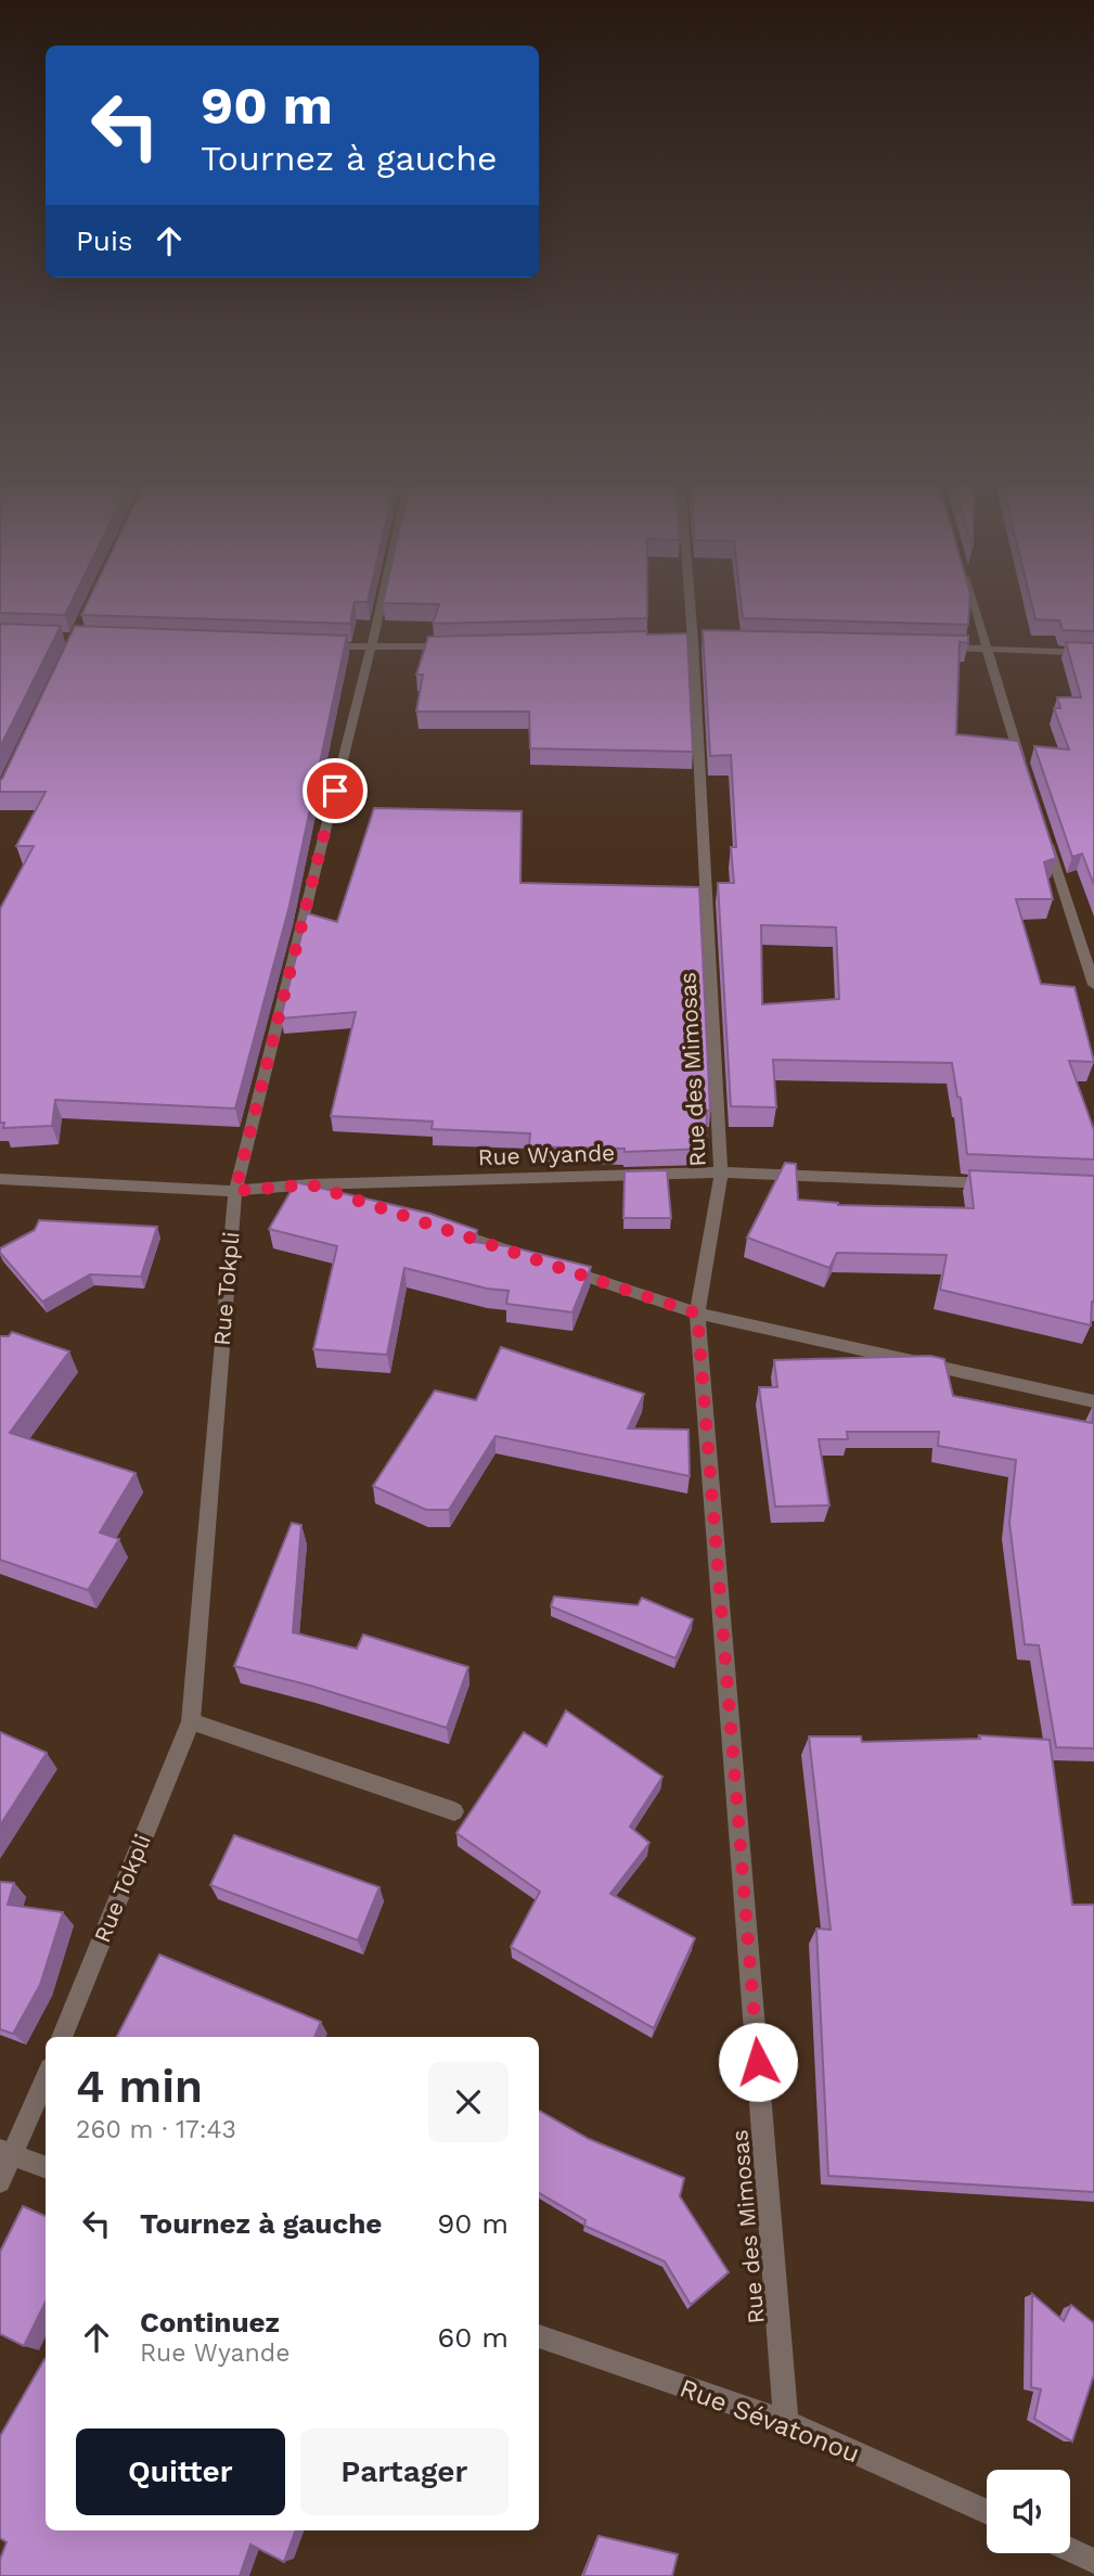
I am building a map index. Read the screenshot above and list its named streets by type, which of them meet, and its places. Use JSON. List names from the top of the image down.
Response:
{
  "streets": {
    "street": [
      "Rue des Mimosas",
      "Rue Wyande",
      "Rue Tokpli",
      "Rue Sévatonou"
    ]
  },
  "crossings": [
    ["Rue des Mimosas", "Rue Wyande"],
    ["Rue des Mimosas", "Rue Sévatonou"],
    ["Rue Wyande", "Rue Tokpli"]
  ],
  "page": {
    "turn": ["90 m", "Tournez à gauche"],
    "then": "Puis",
    "heading": ["4 min", "260 m · 17:43"],
    "list": [
      {
        "name": "Tournez à gauche",
        "value": "90 m"
      },
      {
        "name": "Continuez",
        "note": "Rue Wyande",
        "value": "60 m"
      }
    ],
    "buttons": ["Quitter", "Partager"]
  }
}
